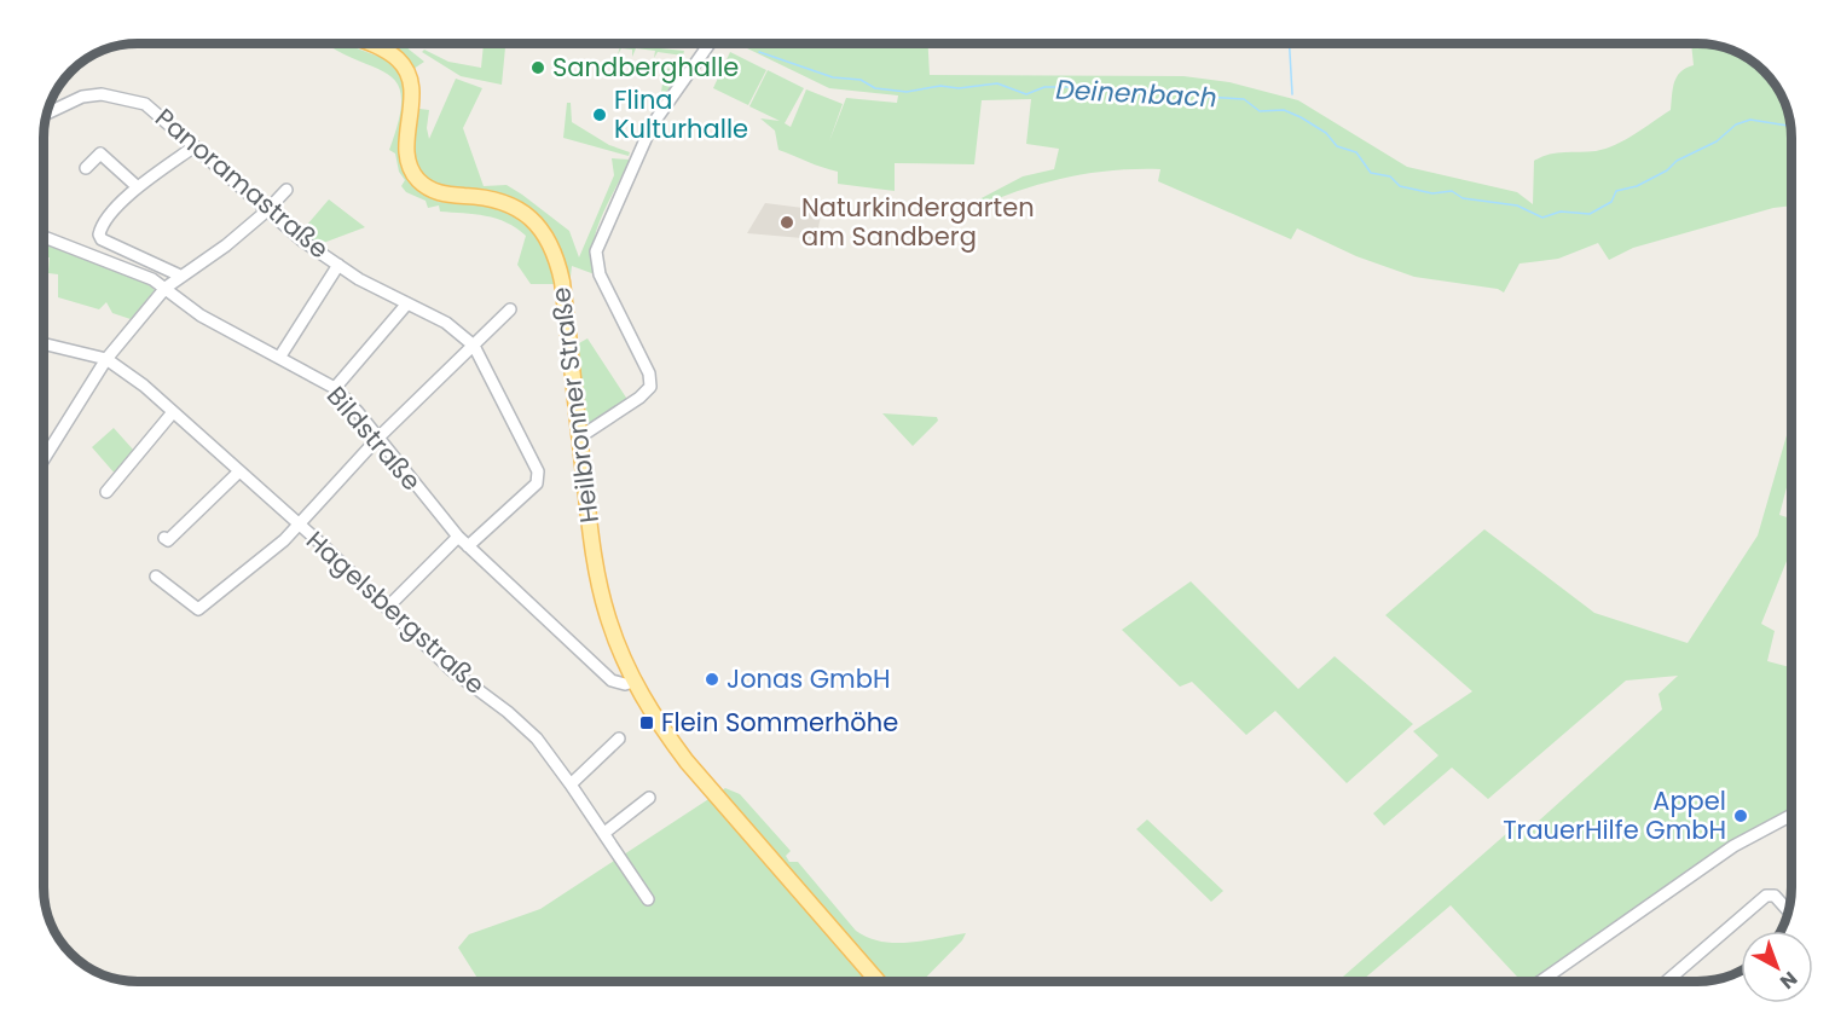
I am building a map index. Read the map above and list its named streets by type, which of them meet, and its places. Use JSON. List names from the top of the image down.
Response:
{
  "streets": {
    "main road": ["Heilbronner Straße"],
    "street": ["Panoramastraße", "Bildstraße", "Hagelsbergstraße"]
  },
  "crossings": [
    ["Heilbronner Straße", "Bildstraße"]
  ],
  "water": ["Deinenbach"],
  "places": {
    "other": [
      "Sandberghalle",
      "Flina Kulturhalle",
      "Naturkindergarten am Sandberg",
      "Jonas GmbH",
      "Appel TrauerHilfe GmbH"
    ],
    "transit": ["Flein Sommerhöhe"]
  },
  "north": "bottom right"
}
